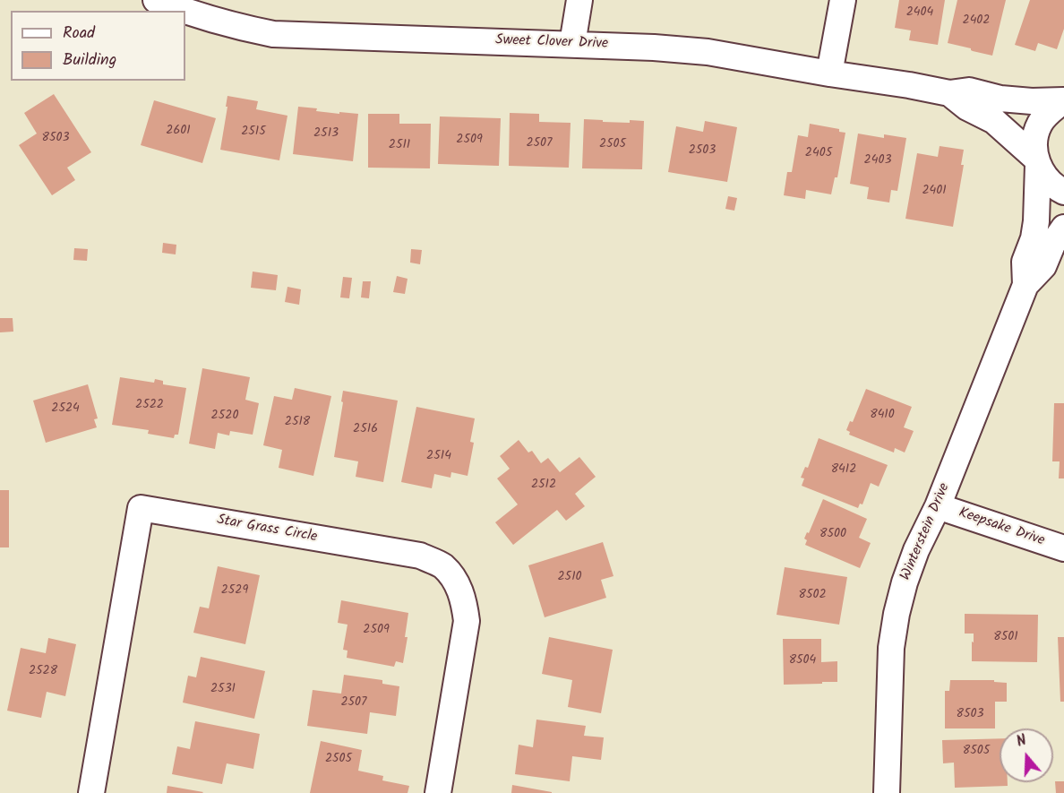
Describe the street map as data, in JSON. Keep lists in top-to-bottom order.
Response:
{
  "streets": {
    "street": [
      "Sweet Clover Drive",
      "Keepsake Drive",
      "Star Grass Circle",
      "Winterstein Drive"
    ]
  },
  "crossings": [
    ["Sweet Clover Drive", "Winterstein Drive"],
    ["Keepsake Drive", "Winterstein Drive"]
  ],
  "house_numbers": [
    "2404",
    "2402",
    "2601",
    "2515",
    "2513",
    "8503",
    "2509",
    "2507",
    "2505",
    "2511",
    "2503",
    "2405",
    "2403",
    "2401",
    "2522",
    "2524",
    "8410",
    "2520",
    "2518",
    "2516",
    "2514",
    "8412",
    "2512",
    "8500",
    "2510",
    "2529",
    "8502",
    "2509",
    "8501",
    "8504",
    "2528",
    "2531",
    "2507",
    "8503",
    "8505",
    "2505"
  ],
  "legend": ["Road", "Building"],
  "north": "top"
}
